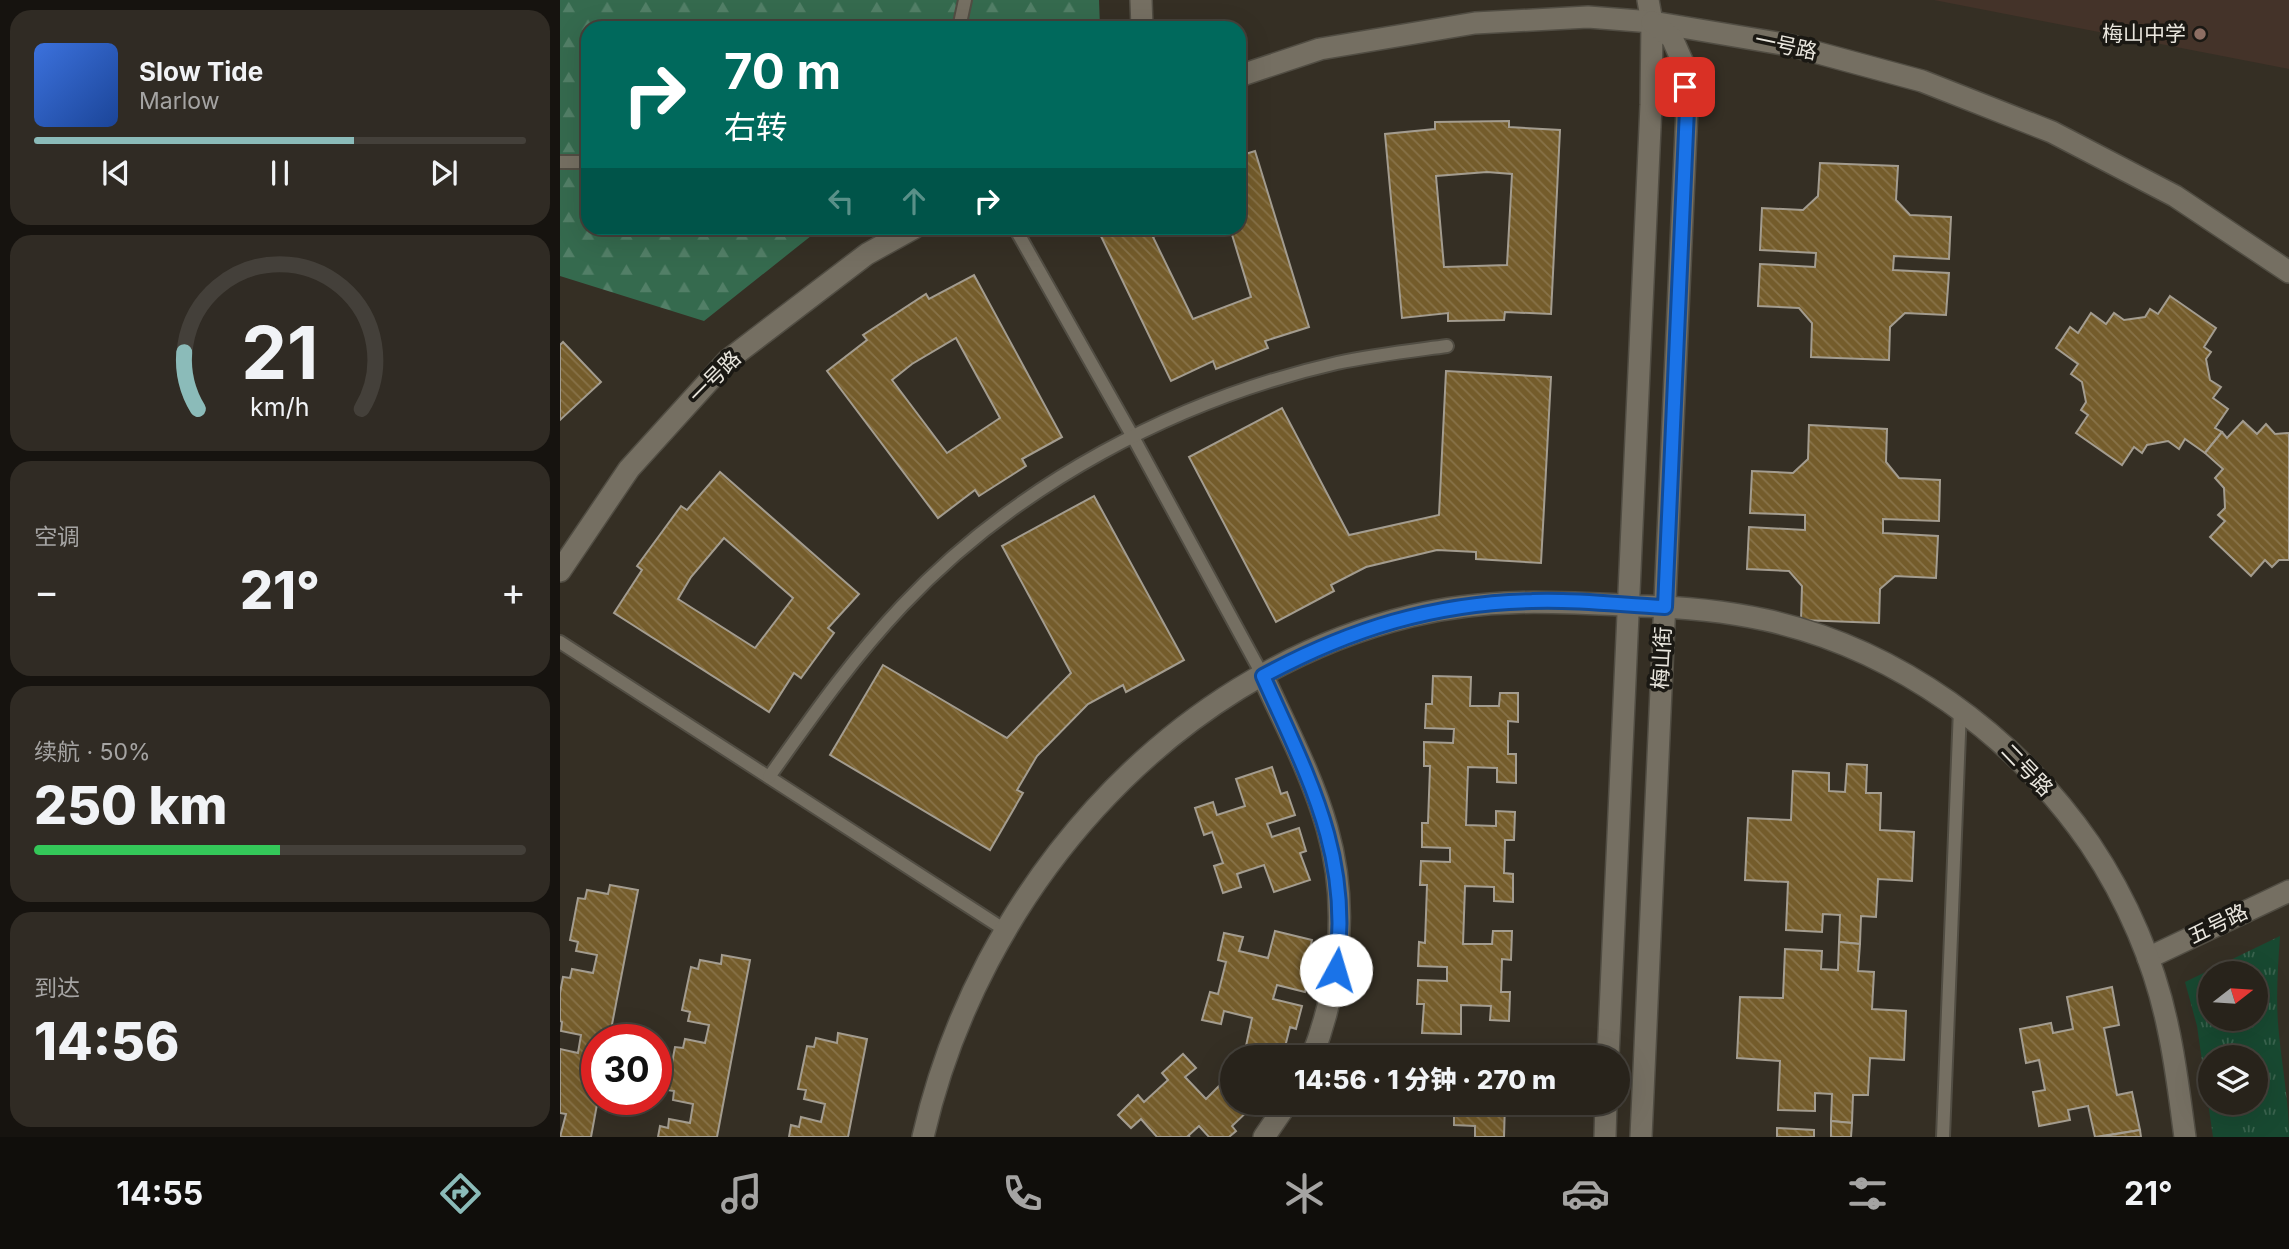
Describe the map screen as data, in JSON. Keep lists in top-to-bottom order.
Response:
{
  "streets": {
    "street": [
      "一号路",
      "梅山街",
      "二号路",
      "五号路"
    ]
  },
  "crossings": [
    ["一号路", "梅山街"],
    ["梅山街", "二号路"],
    ["二号路", "五号路"]
  ],
  "places": ["梅山中学"],
  "north": "right",
  "page": {
    "turn": ["70 m", "右转"],
    "song": ["Slow Tide", "Marlow"],
    "tile": [
      "空调",
      ["续航 · 50%", "250 km"],
      ["到达", "14:56"]
    ],
    "heat": ["−", "21°", "+"],
    "limit": "30",
    "trip": "14:56 · 1 分钟 · 270 m",
    "tabs": ["14:55", "21°"],
    "gauge": ["21", "km/h"]
  }
}
